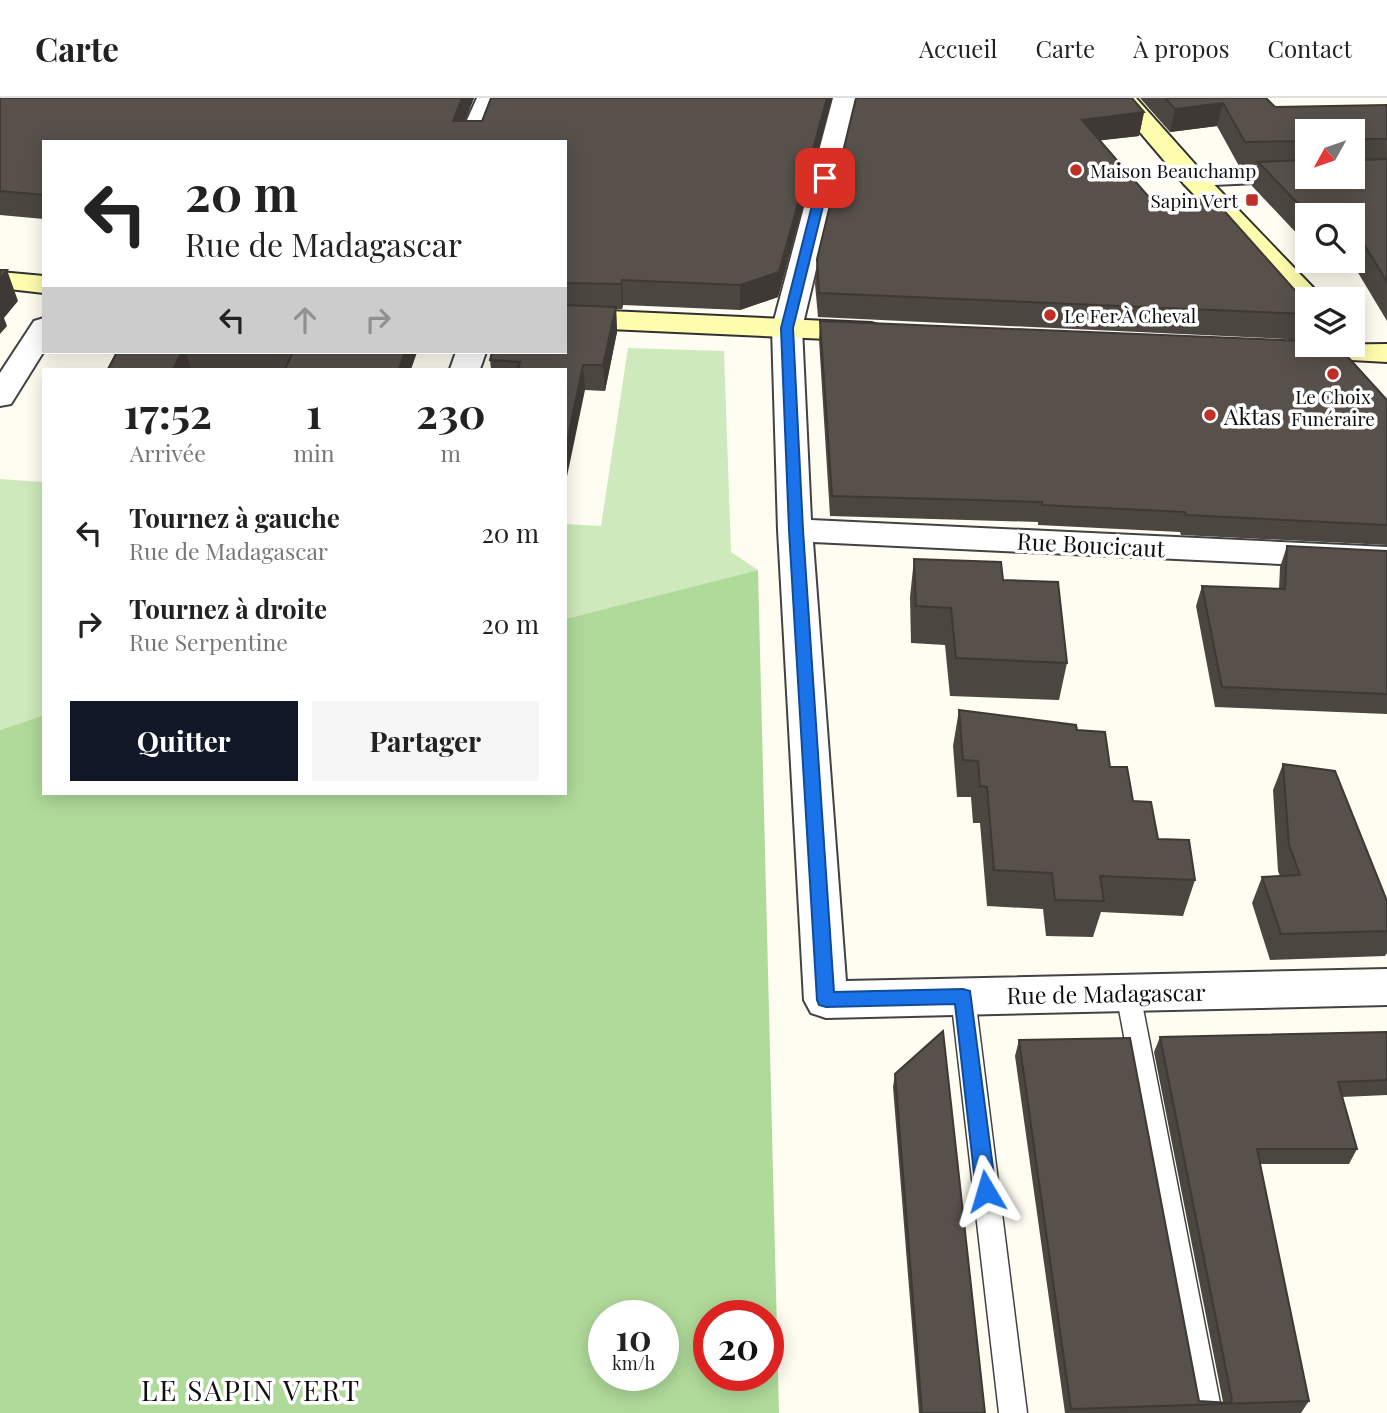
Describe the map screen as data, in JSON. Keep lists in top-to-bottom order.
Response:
{
  "streets": {
    "street": ["Rue Boucicaut", "Rue de Madagascar"]
  },
  "crossings": [
    ["Rue Boucicaut", "Rue de Madagascar"]
  ],
  "districts": ["LE SAPIN VERT"],
  "places": {
    "other": [
      "Maison Beauchamp",
      "Le Fer À Cheval",
      "Le Choix Funéraire",
      "Aktas"
    ],
    "transit": ["Sapin Vert"]
  },
  "north": "bottom left",
  "page": {
    "header": "Carte",
    "nav": [
      "Accueil",
      "Carte",
      "À propos",
      "Contact"
    ],
    "turn": ["20 m", "Rue de Madagascar"],
    "eta": [
      "17:52",
      "Arrivée",
      "1",
      "min",
      "230",
      "m"
    ],
    "list": [
      {
        "name": "Tournez à gauche",
        "note": "Rue de Madagascar",
        "value": "20 m"
      },
      {
        "name": "Tournez à droite",
        "note": "Rue Serpentine",
        "value": "20 m"
      }
    ],
    "buttons": ["Quitter", "Partager"],
    "speed": "10 km/h",
    "limit": "20"
  }
}
